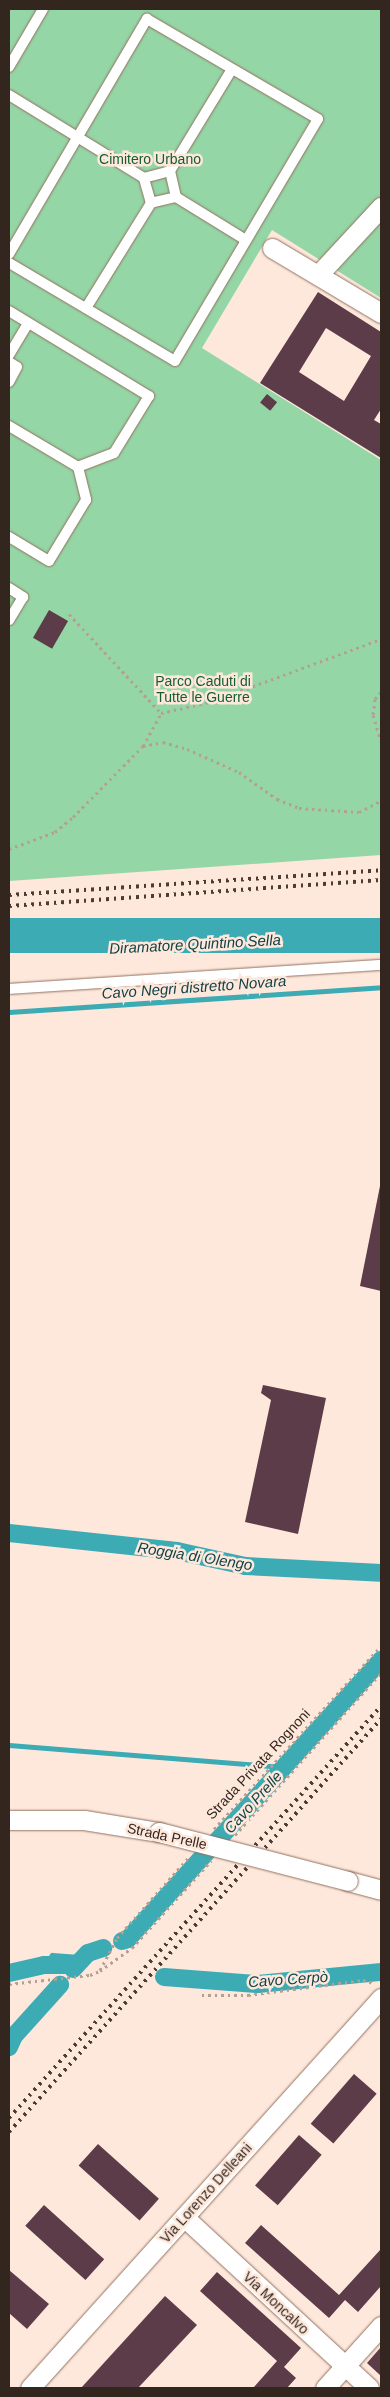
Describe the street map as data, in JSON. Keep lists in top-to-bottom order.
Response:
{
  "streets": {
    "street": ["Strada Prelle", "Via Lorenzo Delleani", "Via Moncalvo"],
    "path": ["Strada Privata Rognoni"]
  },
  "crossings": [
    ["Via Lorenzo Delleani", "Via Moncalvo"]
  ],
  "water": [
    "Diramatore Quintino Sella",
    "Cavo Negri distretto Novara",
    "Roggia di Olengo",
    "Cavo Prelle",
    "Cavo Cerpò"
  ],
  "parks": ["Cimitero Urbano", "Parco Caduti di Tutte le Guerre"]
}
